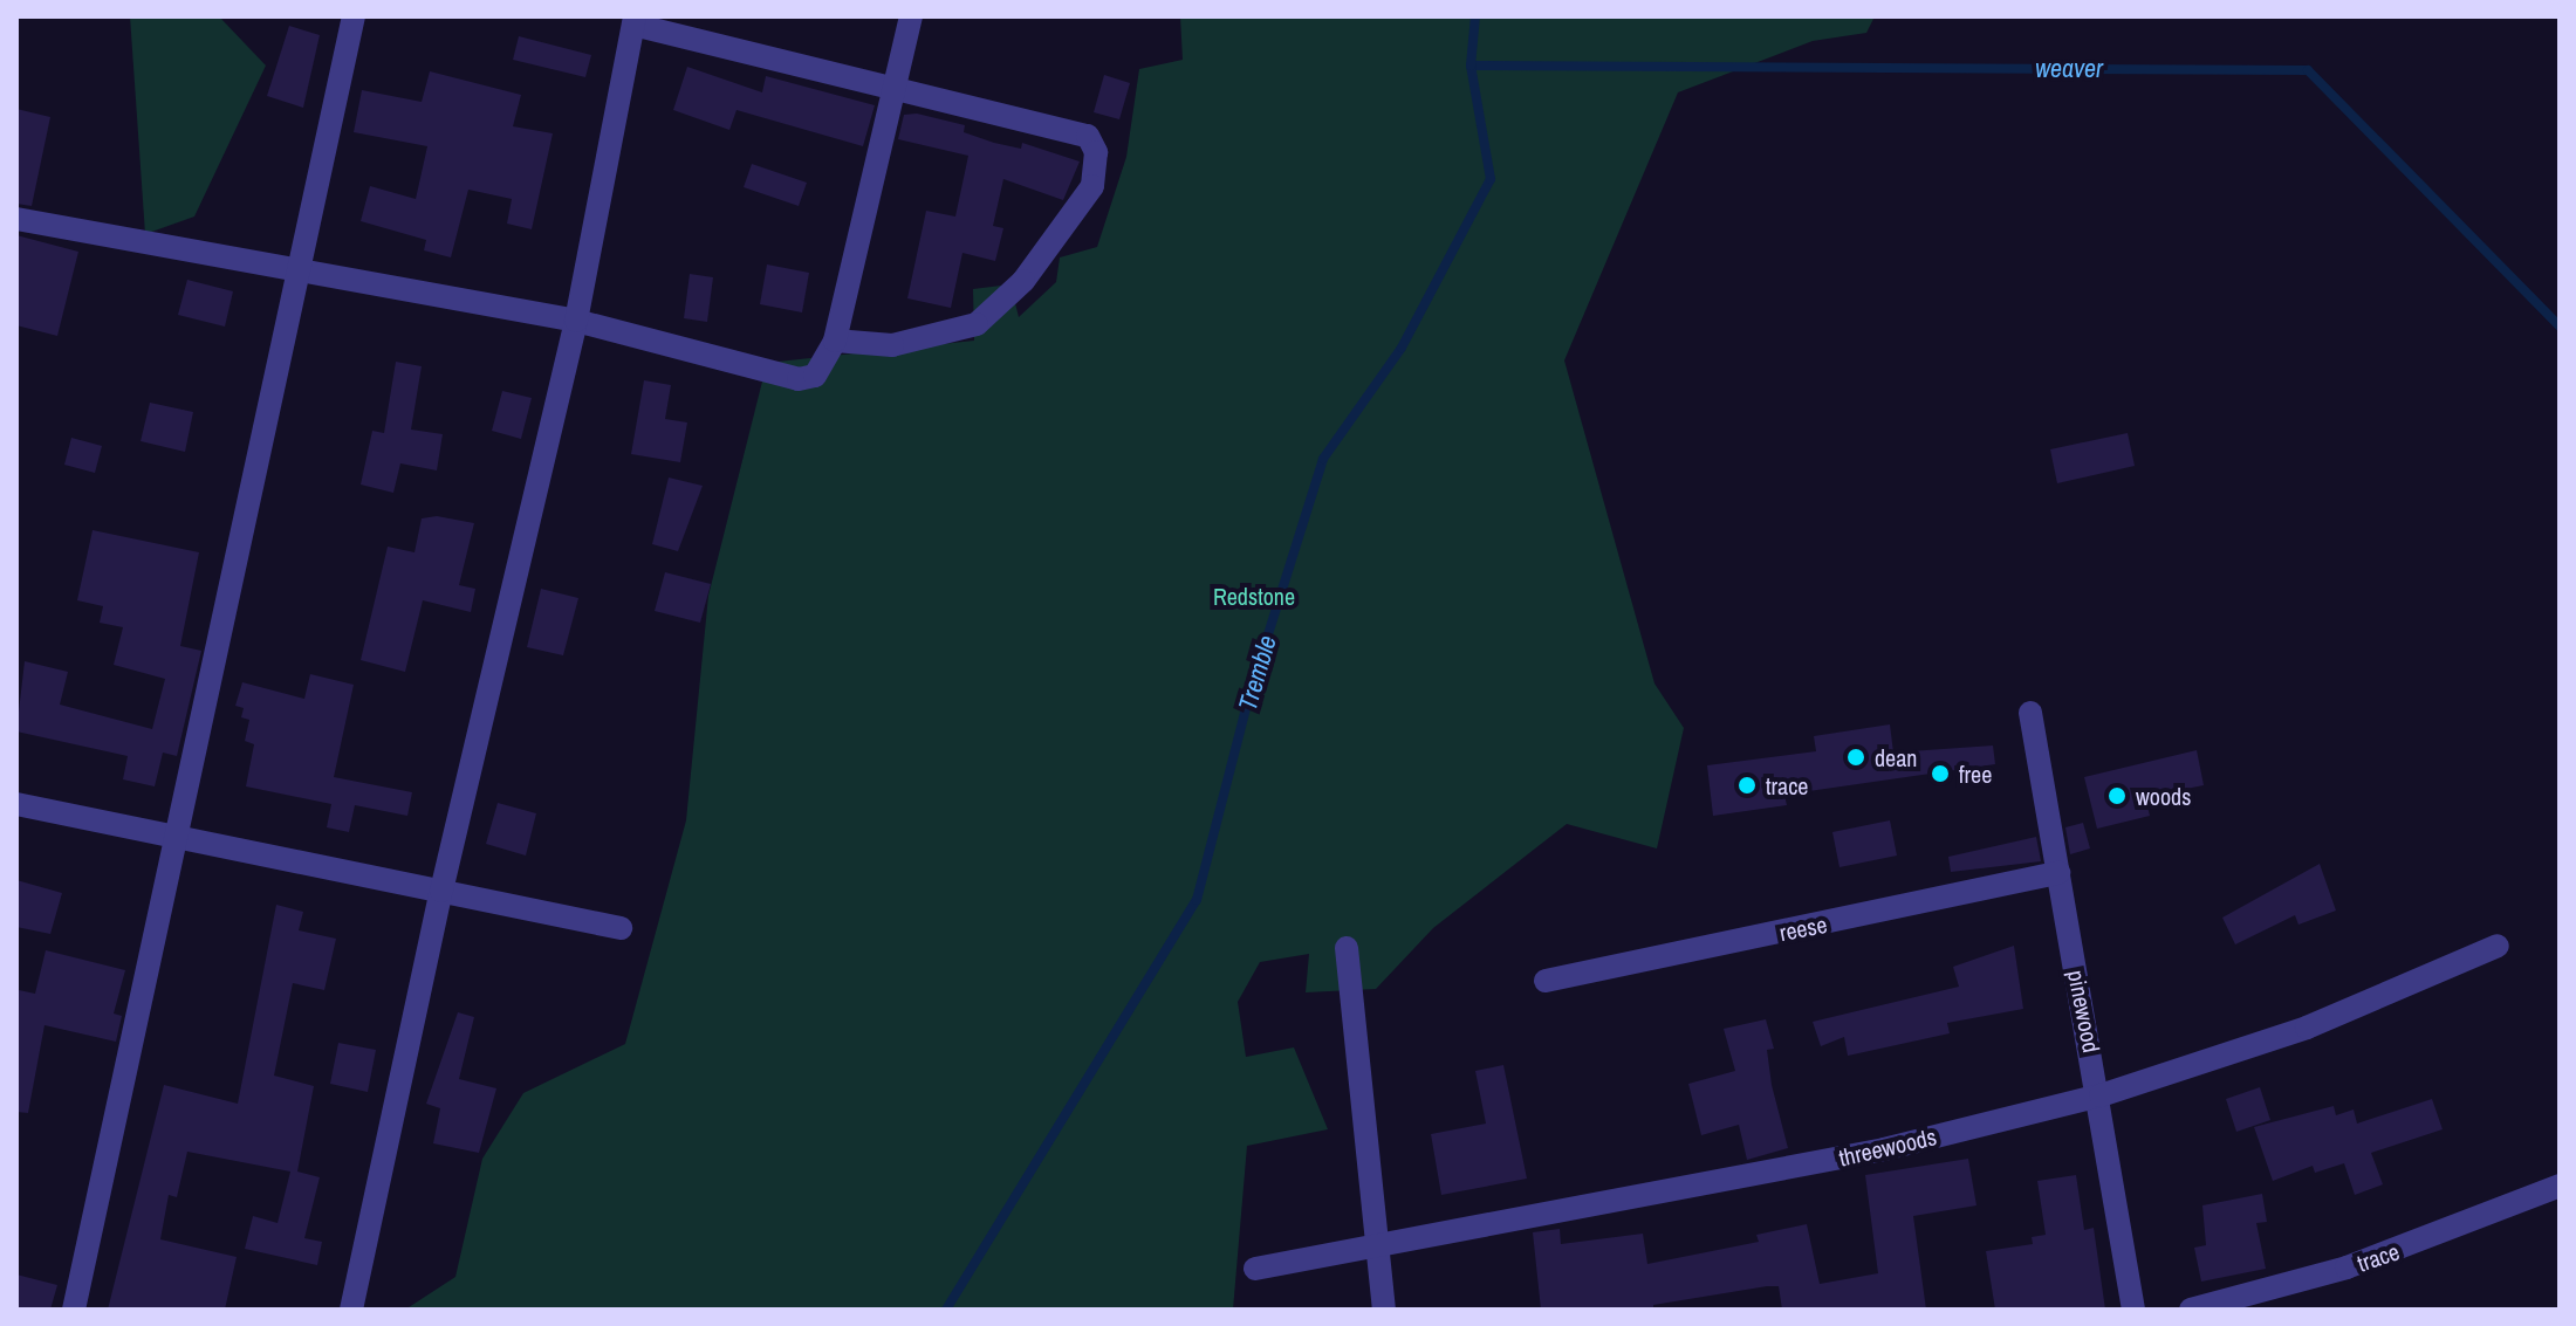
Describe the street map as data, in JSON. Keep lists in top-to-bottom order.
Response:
{
  "streets": {
    "street": [
      "reese",
      "pinewood",
      "threewoods",
      "trace"
    ]
  },
  "crossings": [
    ["reese", "pinewood"],
    ["pinewood", "threewoods"]
  ],
  "water": ["weaver", "Tremble"],
  "parks": ["Redstone"],
  "places": [
    "dean",
    "free",
    "trace",
    "woods"
  ]
}
